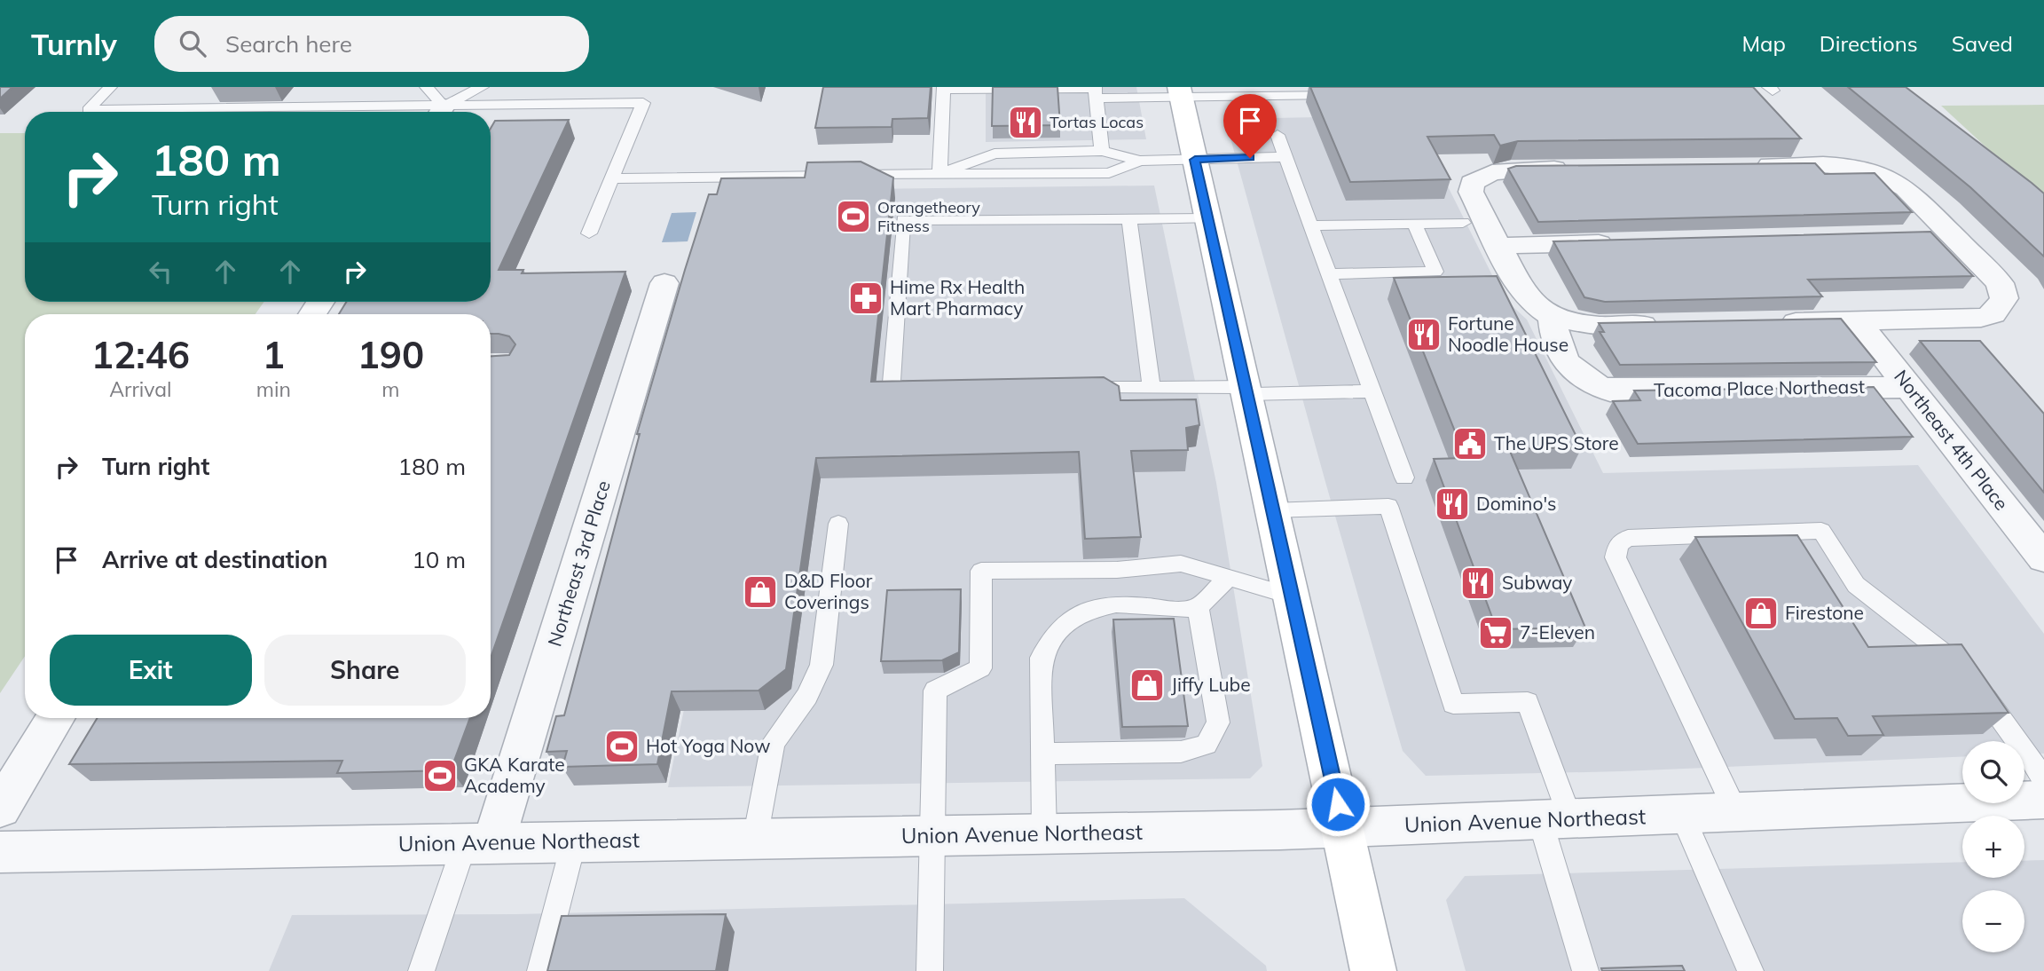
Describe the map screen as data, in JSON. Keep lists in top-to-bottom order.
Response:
{
  "streets": {
    "street": [
      "Tacoma Place Northeast",
      "Northeast 4th Place",
      "Northeast 3rd Place",
      "Union Avenue Northeast"
    ]
  },
  "crossings": [
    ["Tacoma Place Northeast", "Northeast 4th Place"],
    ["Northeast 3rd Place", "Union Avenue Northeast"]
  ],
  "places": {
    "restaurant": [
      "Tortas Locas",
      "Fortune Noodle House",
      "Domino's",
      "Subway"
    ],
    "sports": ["Orangetheory Fitness", "Hot Yoga Now", "GKA Karate Academy"],
    "pharmacy": ["Hime Rx Health Mart Pharmacy"],
    "public building": ["The UPS Store"],
    "shop": ["D&D Floor Coverings", "Firestone", "Jiffy Lube"],
    "supermarket": ["7-Eleven"]
  },
  "page": {
    "header": "Turnly",
    "search": "Search here",
    "nav": ["Map", "Directions", "Saved"],
    "turn": ["180 m", "Turn right"],
    "eta": [
      "12:46",
      "Arrival",
      "1",
      "min",
      "190",
      "m"
    ],
    "list": [
      {
        "name": "Turn right",
        "value": "180 m"
      },
      {
        "name": "Arrive at destination",
        "value": "10 m"
      }
    ],
    "buttons": ["Exit", "Share"],
    "map_buttons": ["+", "−"]
  }
}
